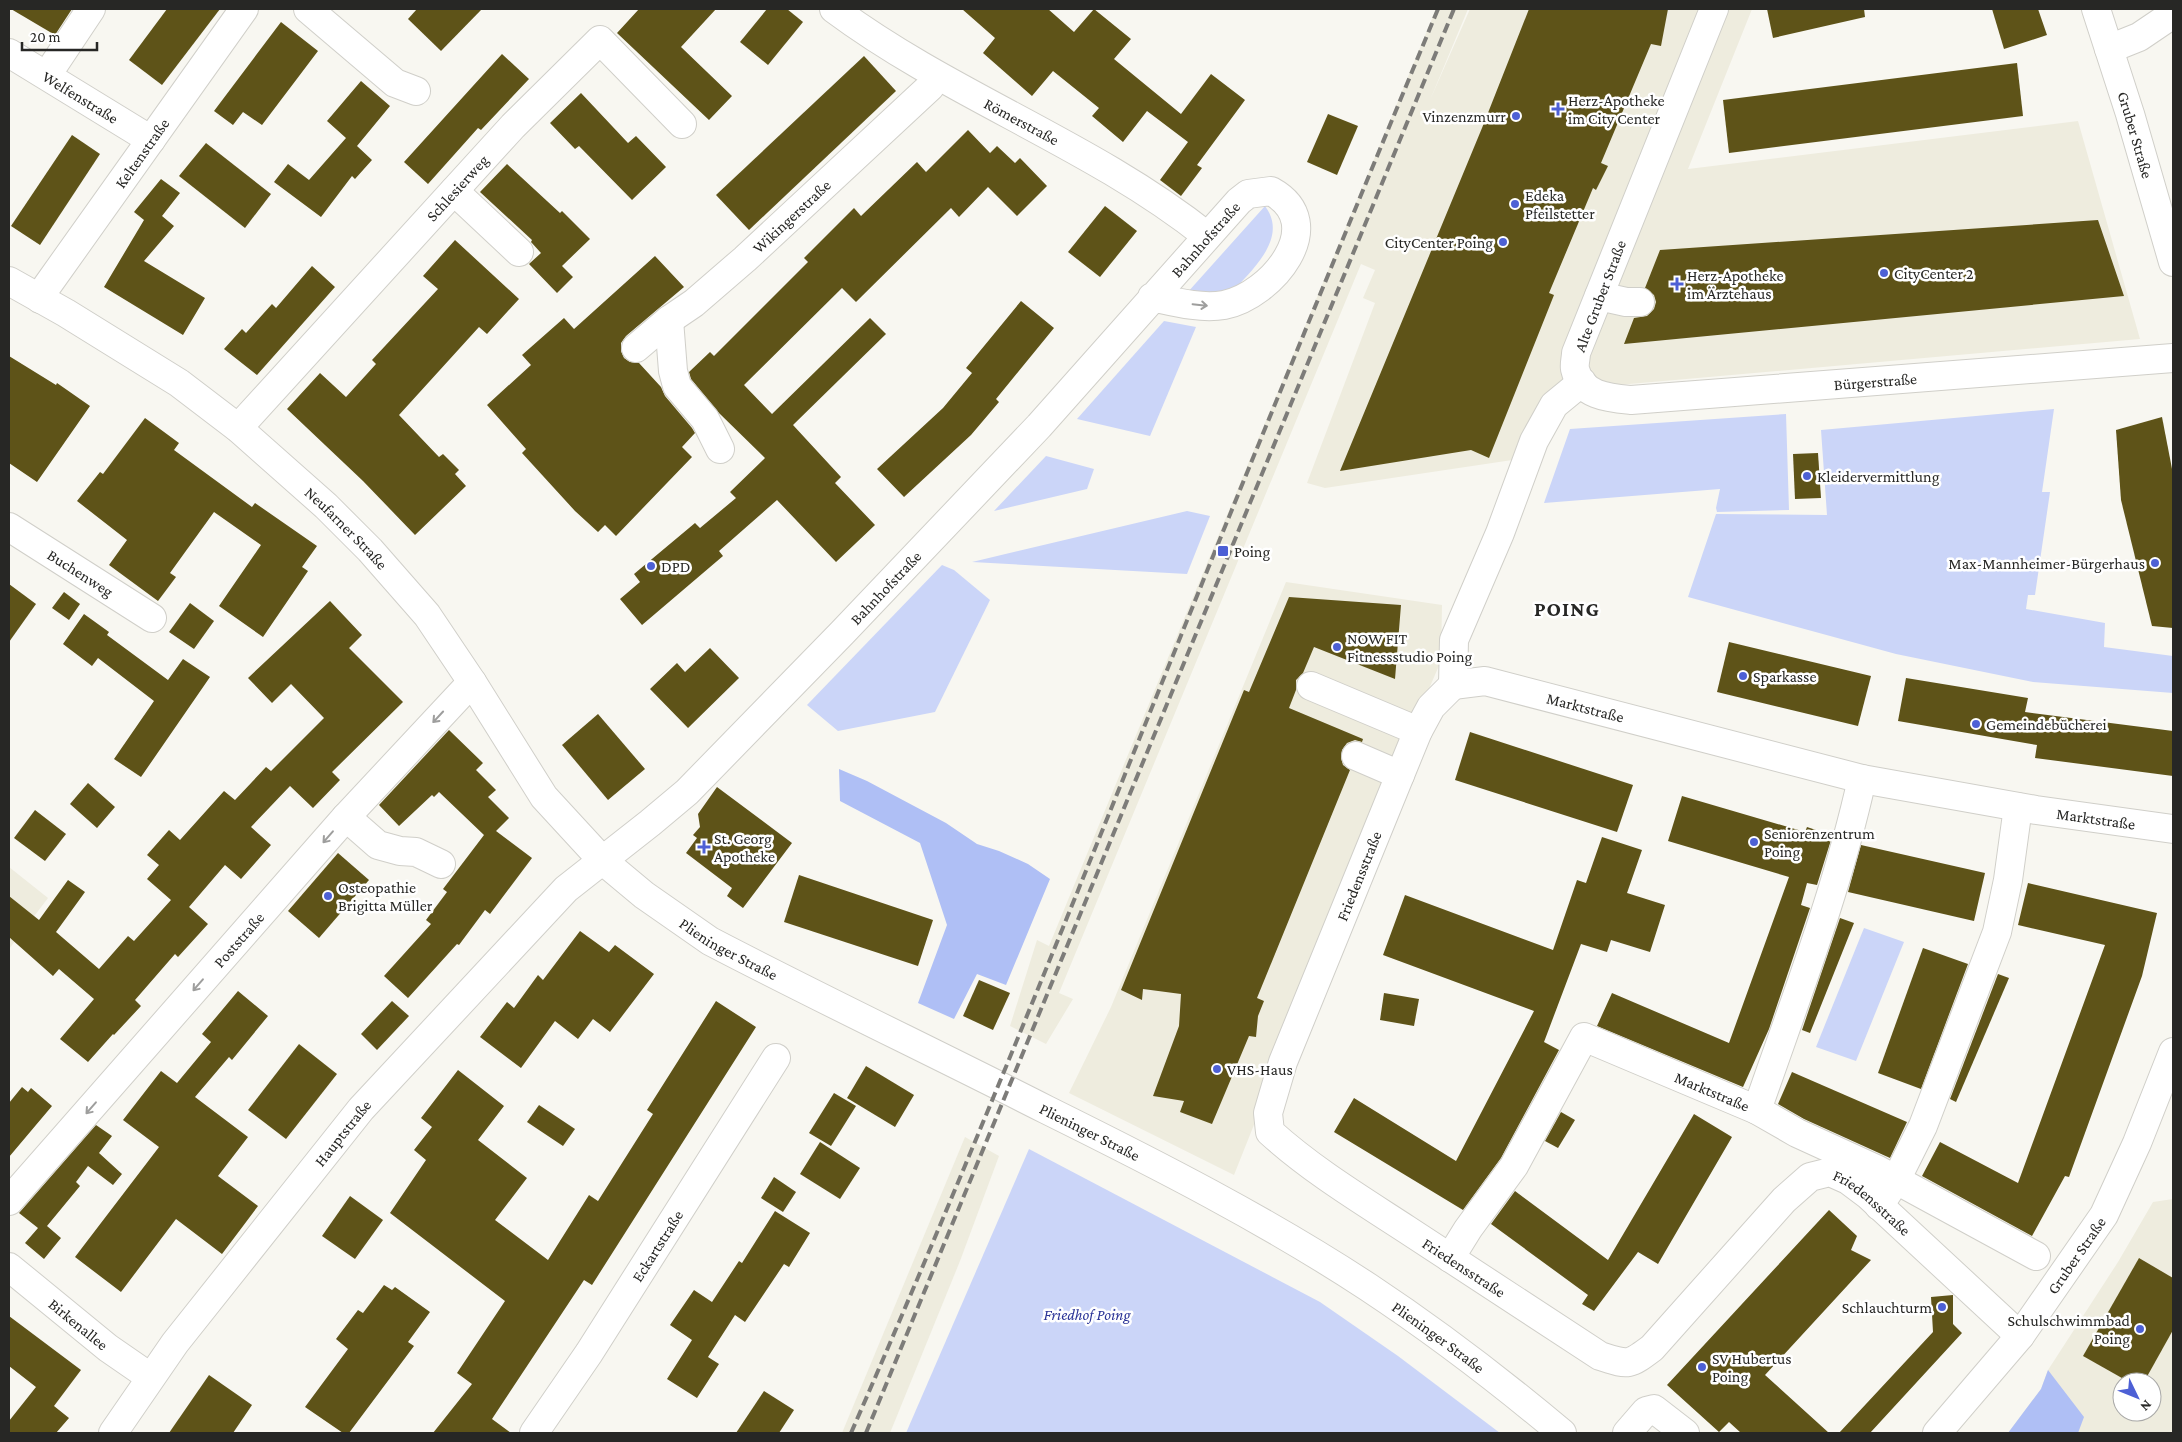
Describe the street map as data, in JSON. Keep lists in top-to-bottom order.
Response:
{
  "streets": {
    "street": [
      "Welfenstraße",
      "Römerstraße",
      "Gruber Straße",
      "Keltenstraße",
      "Schlesierweg",
      "Wikingerstraße",
      "Bahnhofstraße",
      "Alte Gruber Straße",
      "Bürgerstraße",
      "Neufarner Straße",
      "Buchenweg",
      "Marktstraße",
      "Friedensstraße",
      "Poststraße",
      "Plieninger Straße",
      "Hauptstraße",
      "Eckartstraße",
      "Birkenallee"
    ]
  },
  "crossings": [
    ["Welfenstraße", "Keltenstraße"],
    ["Römerstraße", "Wikingerstraße"],
    ["Römerstraße", "Bahnhofstraße"],
    ["Gruber Straße", "Friedensstraße"],
    ["Keltenstraße", "Neufarner Straße"],
    ["Schlesierweg", "Neufarner Straße"],
    ["Bahnhofstraße", "Neufarner Straße"],
    ["Bahnhofstraße", "Plieninger Straße"],
    ["Bahnhofstraße", "Hauptstraße"],
    ["Alte Gruber Straße", "Bürgerstraße"],
    ["Neufarner Straße", "Poststraße"],
    ["Neufarner Straße", "Plieninger Straße"],
    ["Neufarner Straße", "Hauptstraße"],
    ["Marktstraße", "Friedensstraße"],
    ["Plieninger Straße", "Hauptstraße"],
    ["Hauptstraße", "Birkenallee"]
  ],
  "one_way": ["Poststraße"],
  "districts": ["POING"],
  "parks": ["Friedhof Poing"],
  "places": {
    "health": ["Herz-Apotheke im City Center", "Herz-Apotheke im Ärztehaus", "St. Georg Apotheke"],
    "other": [
      "Vinzenzmurr",
      "Edeka Pfeilstetter",
      "CityCenter Poing",
      "CityCenter 2",
      "Kleidervermittlung",
      "Max-Mannheimer-Bürgerhaus",
      "DPD",
      "NOW FIT Fitnessstudio Poing",
      "Sparkasse",
      "Gemeindebücherei",
      "Seniorenzentrum Poing",
      "Osteopathie Brigitta Müller",
      "VHS-Haus",
      "Schlauchturm",
      "Schulschwimmbad Poing",
      "SV Hubertus Poing"
    ],
    "transit": ["Poing"]
  },
  "scale_bar": "20 m",
  "north": "bottom right"
}
